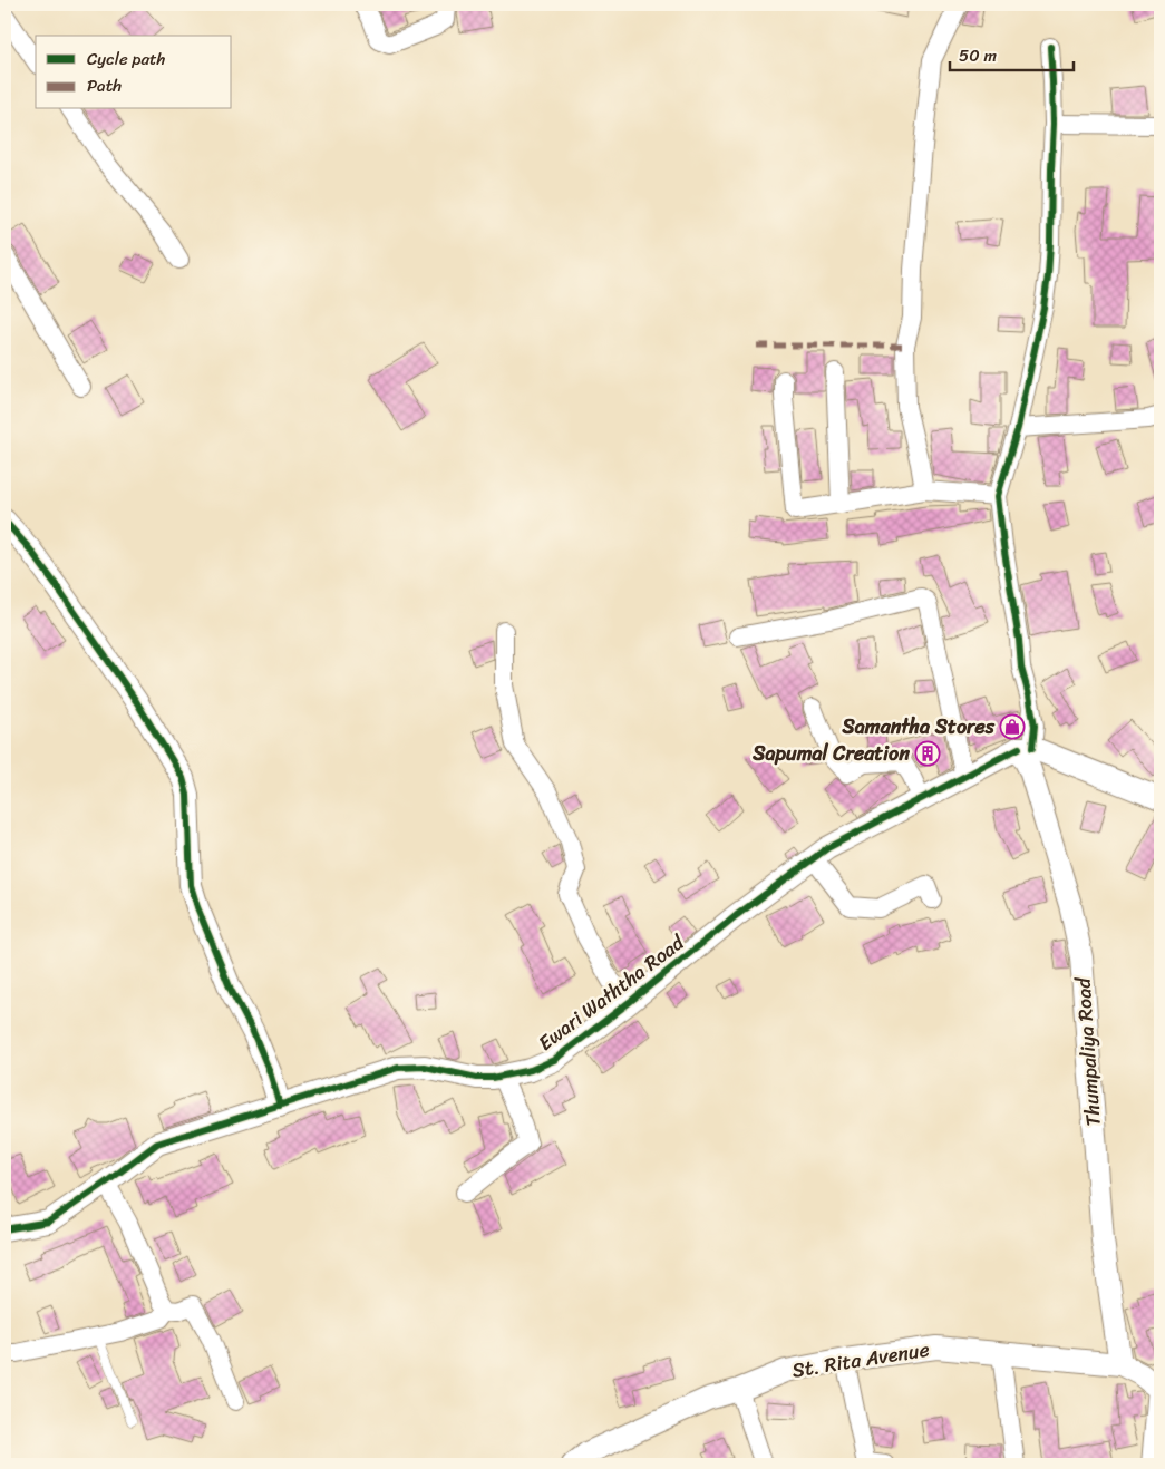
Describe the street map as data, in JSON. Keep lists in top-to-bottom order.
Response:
{
  "streets": {
    "street": ["Ewari Waththa Road", "Thumpaliya Road", "St. Rita Avenue"]
  },
  "crossings": [
    ["Ewari Waththa Road", "Thumpaliya Road"],
    ["Thumpaliya Road", "St. Rita Avenue"]
  ],
  "places": {
    "shop": ["Samantha Stores"],
    "building": ["Sapumal Creation"]
  },
  "legend": ["Cycle path", "Path"],
  "scale_bar": "50 m"
}
